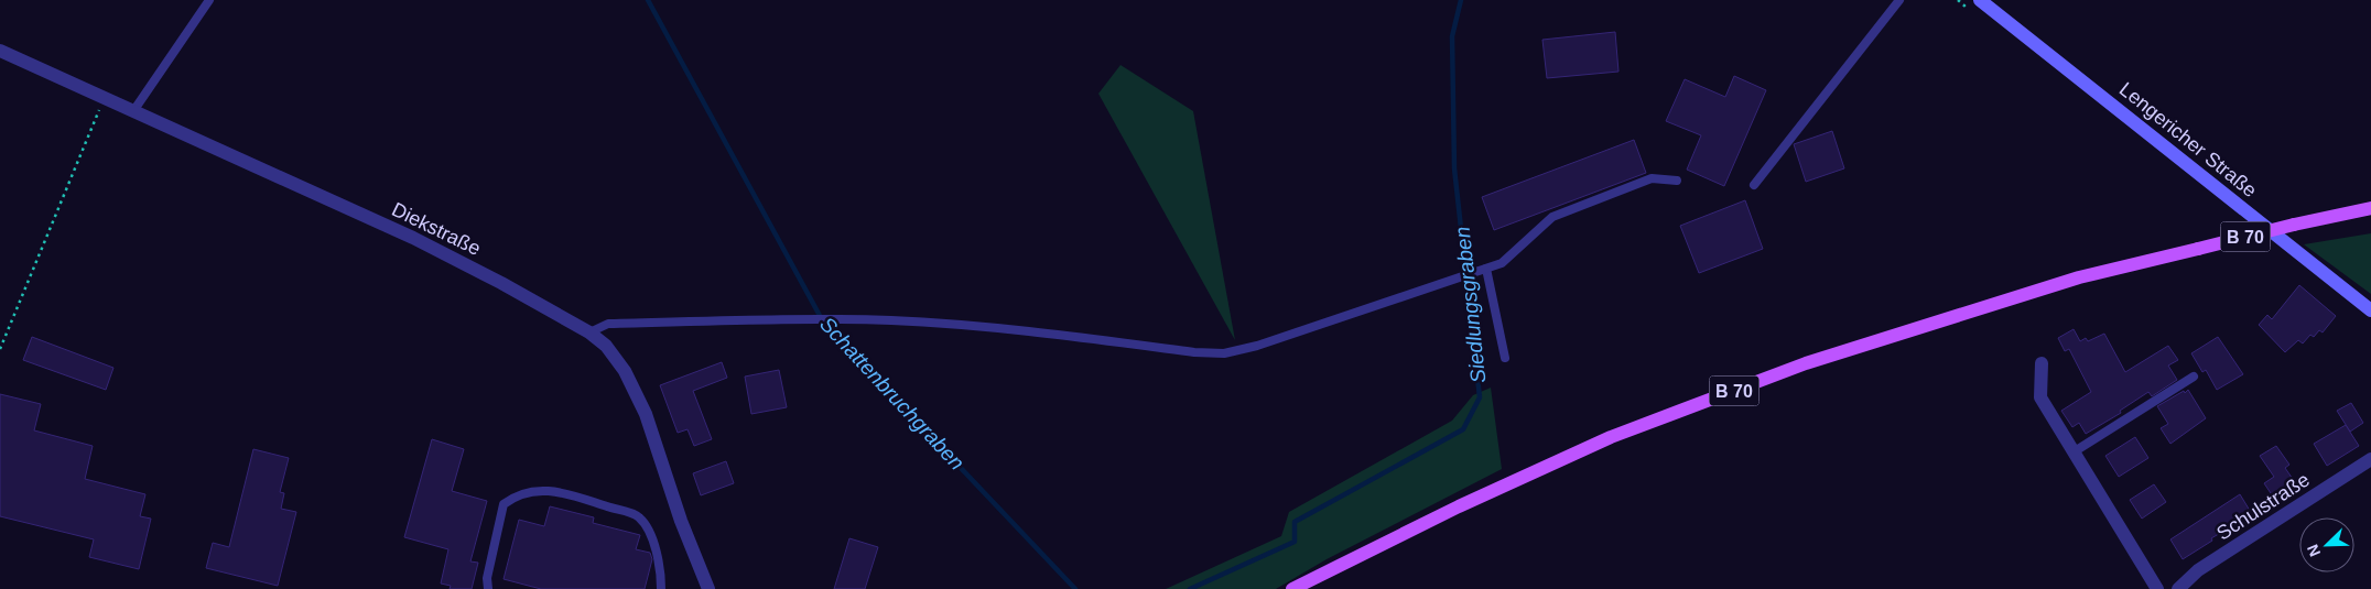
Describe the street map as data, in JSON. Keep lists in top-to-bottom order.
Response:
{
  "streets": {
    "main road": ["Lengericher Straße", "B 70"],
    "street": ["Diekstraße", "Schulstraße"]
  },
  "water": ["Siedlungsgraben", "Schattenbruchgraben"],
  "north": "bottom left"
}
